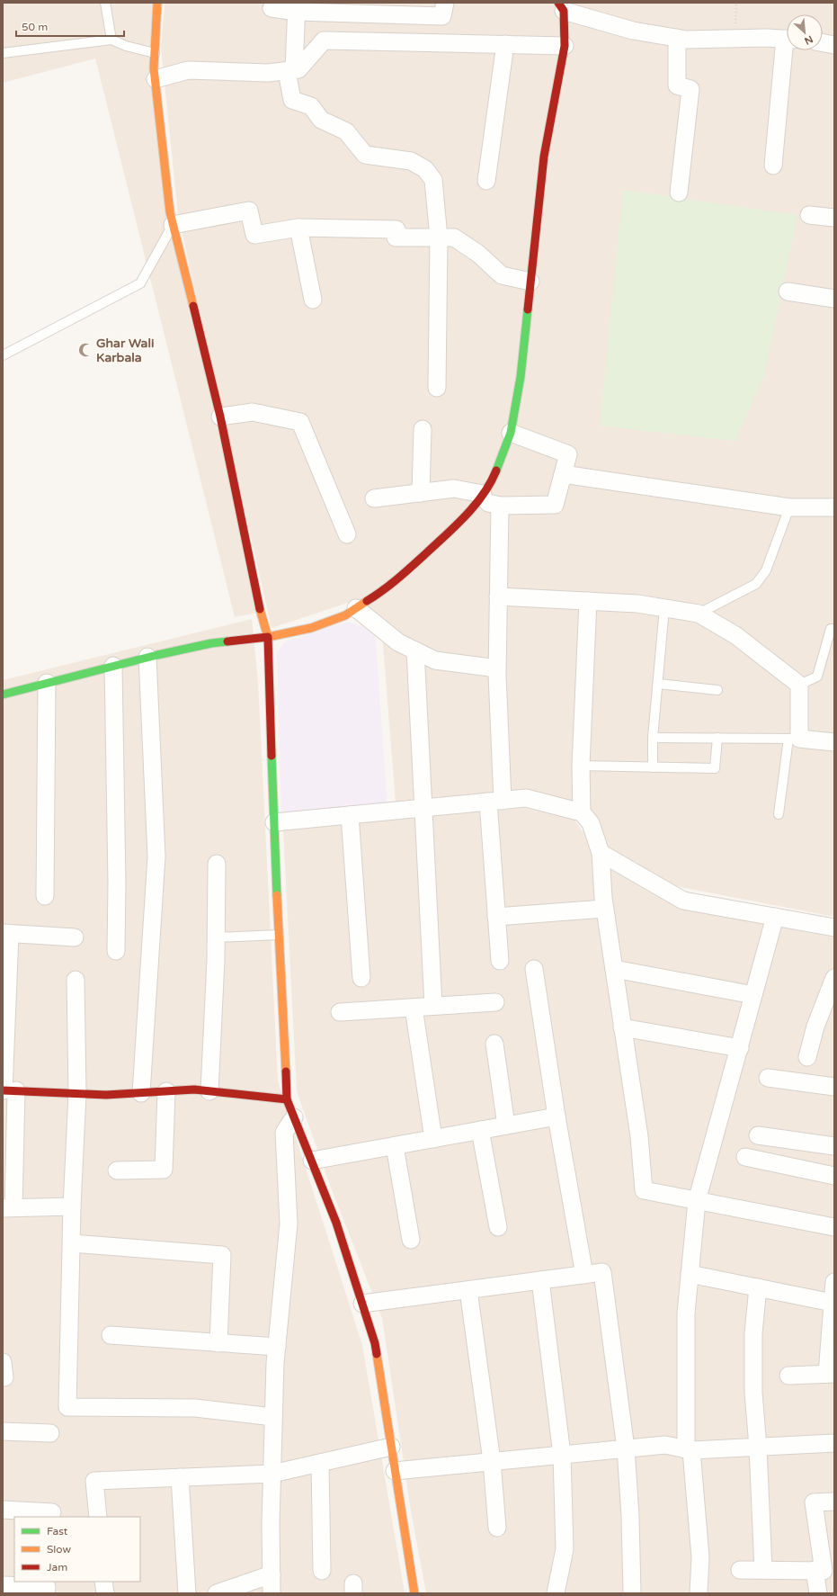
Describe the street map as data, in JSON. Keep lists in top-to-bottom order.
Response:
{
  "places": {
    "mosque": ["Ghar Wali Karbala"]
  },
  "legend": ["Fast", "Slow", "Jam"],
  "scale_bar": "50 m",
  "north": "bottom right"
}
